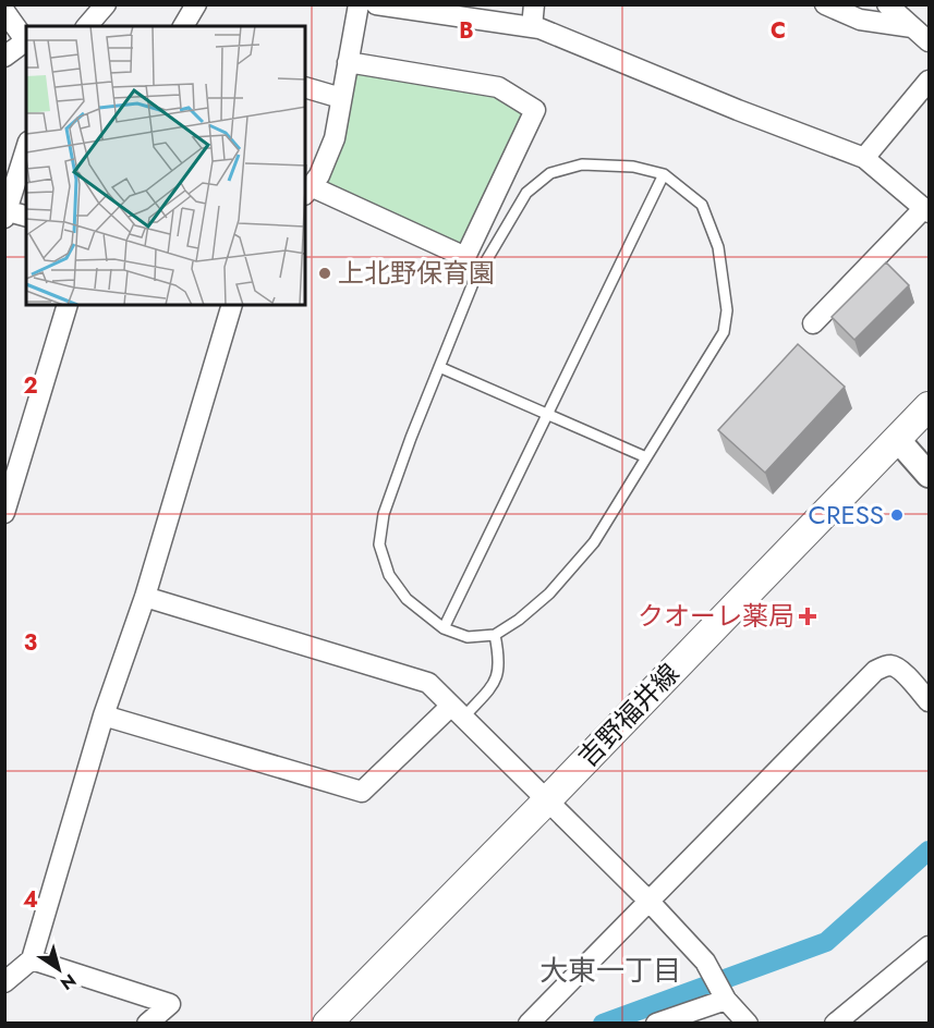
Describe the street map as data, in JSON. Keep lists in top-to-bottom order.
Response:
{
  "streets": {
    "main road": ["吉野福井線"]
  },
  "districts": ["大東一丁目"],
  "places": {
    "other": ["上北野保育園", "CRESS"],
    "health": ["クオーレ薬局"]
  },
  "north": "bottom right",
  "grid": {
    "columns": ["B", "C"],
    "rows": ["2", "3", "4"]
  }
}
